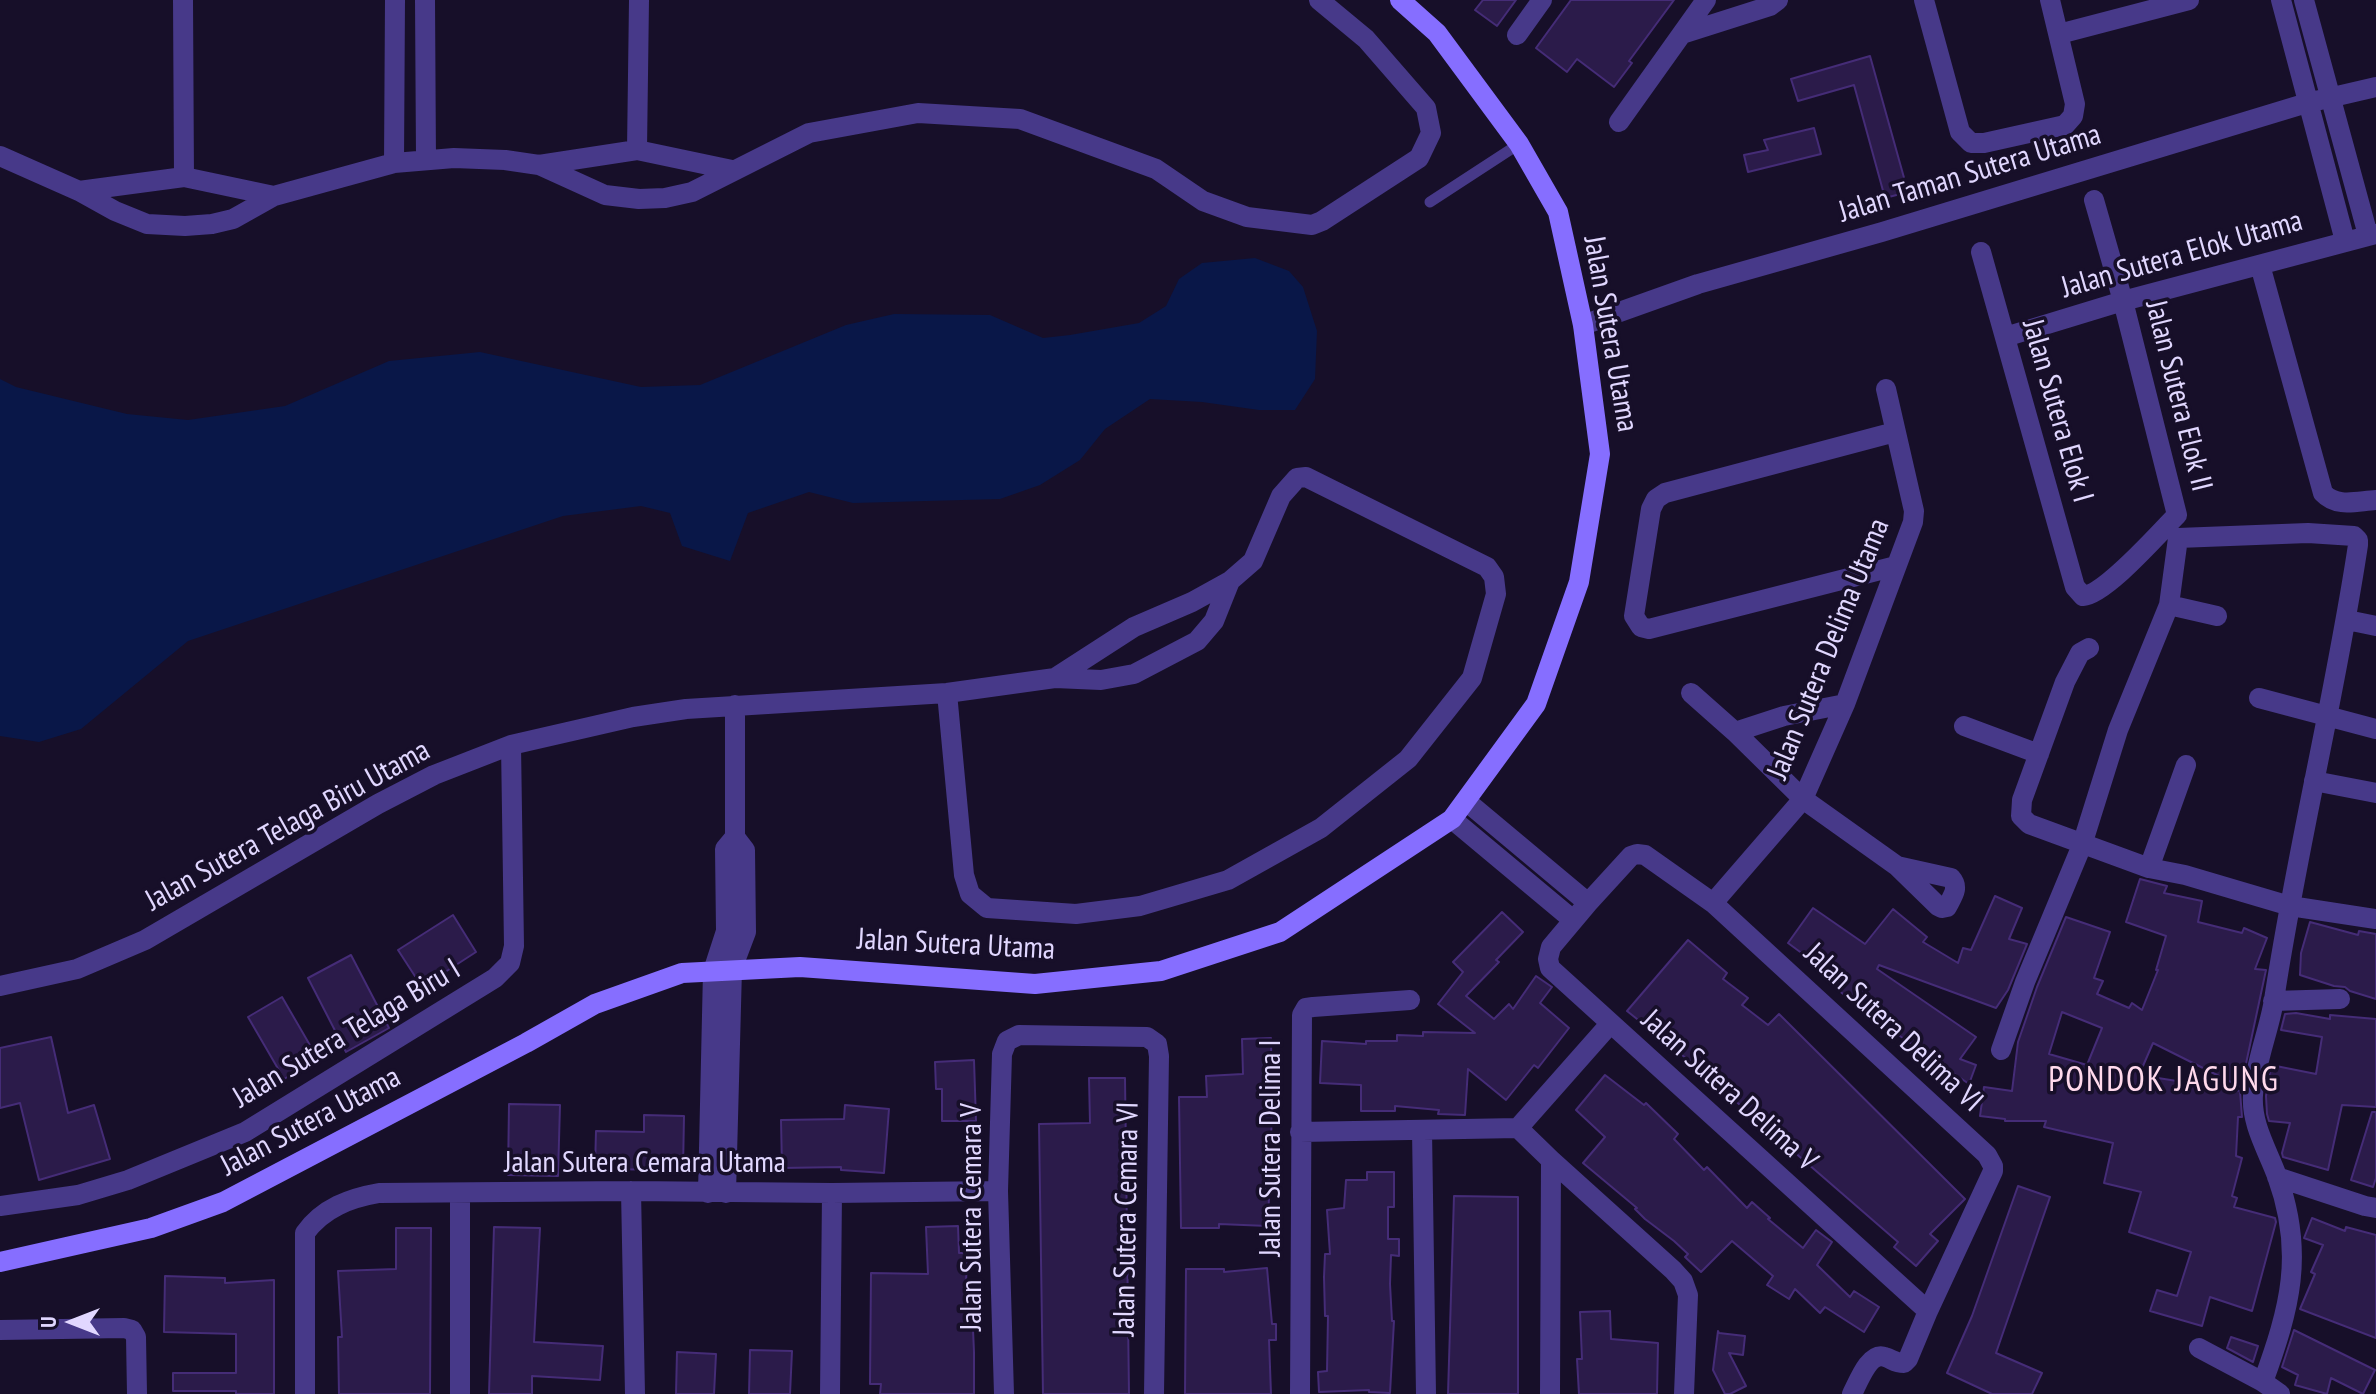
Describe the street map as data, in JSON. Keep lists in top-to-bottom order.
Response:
{
  "streets": {
    "street": [
      "Jalan Taman Sutera Utama",
      "Jalan Sutera Elok Utama",
      "Jalan Sutera Utama",
      "Jalan Sutera Elok II",
      "Jalan Sutera Elok I",
      "Jalan Sutera Delima Utama",
      "Jalan Sutera Telaga Biru Utama",
      "Jalan Sutera Delima VI",
      "Jalan Sutera Telaga Biru I",
      "Jalan Sutera Delima V",
      "Jalan Sutera Delima I",
      "Jalan Sutera Cemara Utama",
      "Jalan Sutera Cemara V",
      "Jalan Sutera Cemara VI"
    ]
  },
  "crossings": [
    ["Jalan Taman Sutera Utama", "Jalan Sutera Utama"],
    ["Jalan Sutera Elok Utama", "Jalan Sutera Elok II"],
    ["Jalan Sutera Elok Utama", "Jalan Sutera Elok I"],
    ["Jalan Sutera Elok II", "Jalan Sutera Elok I"],
    ["Jalan Sutera Delima Utama", "Jalan Sutera Delima VI"],
    ["Jalan Sutera Telaga Biru Utama", "Jalan Sutera Telaga Biru I"],
    ["Jalan Sutera Delima VI", "Jalan Sutera Delima V"],
    ["Jalan Sutera Cemara Utama", "Jalan Sutera Cemara V"],
    ["Jalan Sutera Cemara V", "Jalan Sutera Cemara VI"]
  ],
  "districts": ["PONDOK JAGUNG"],
  "north": "left"
}
